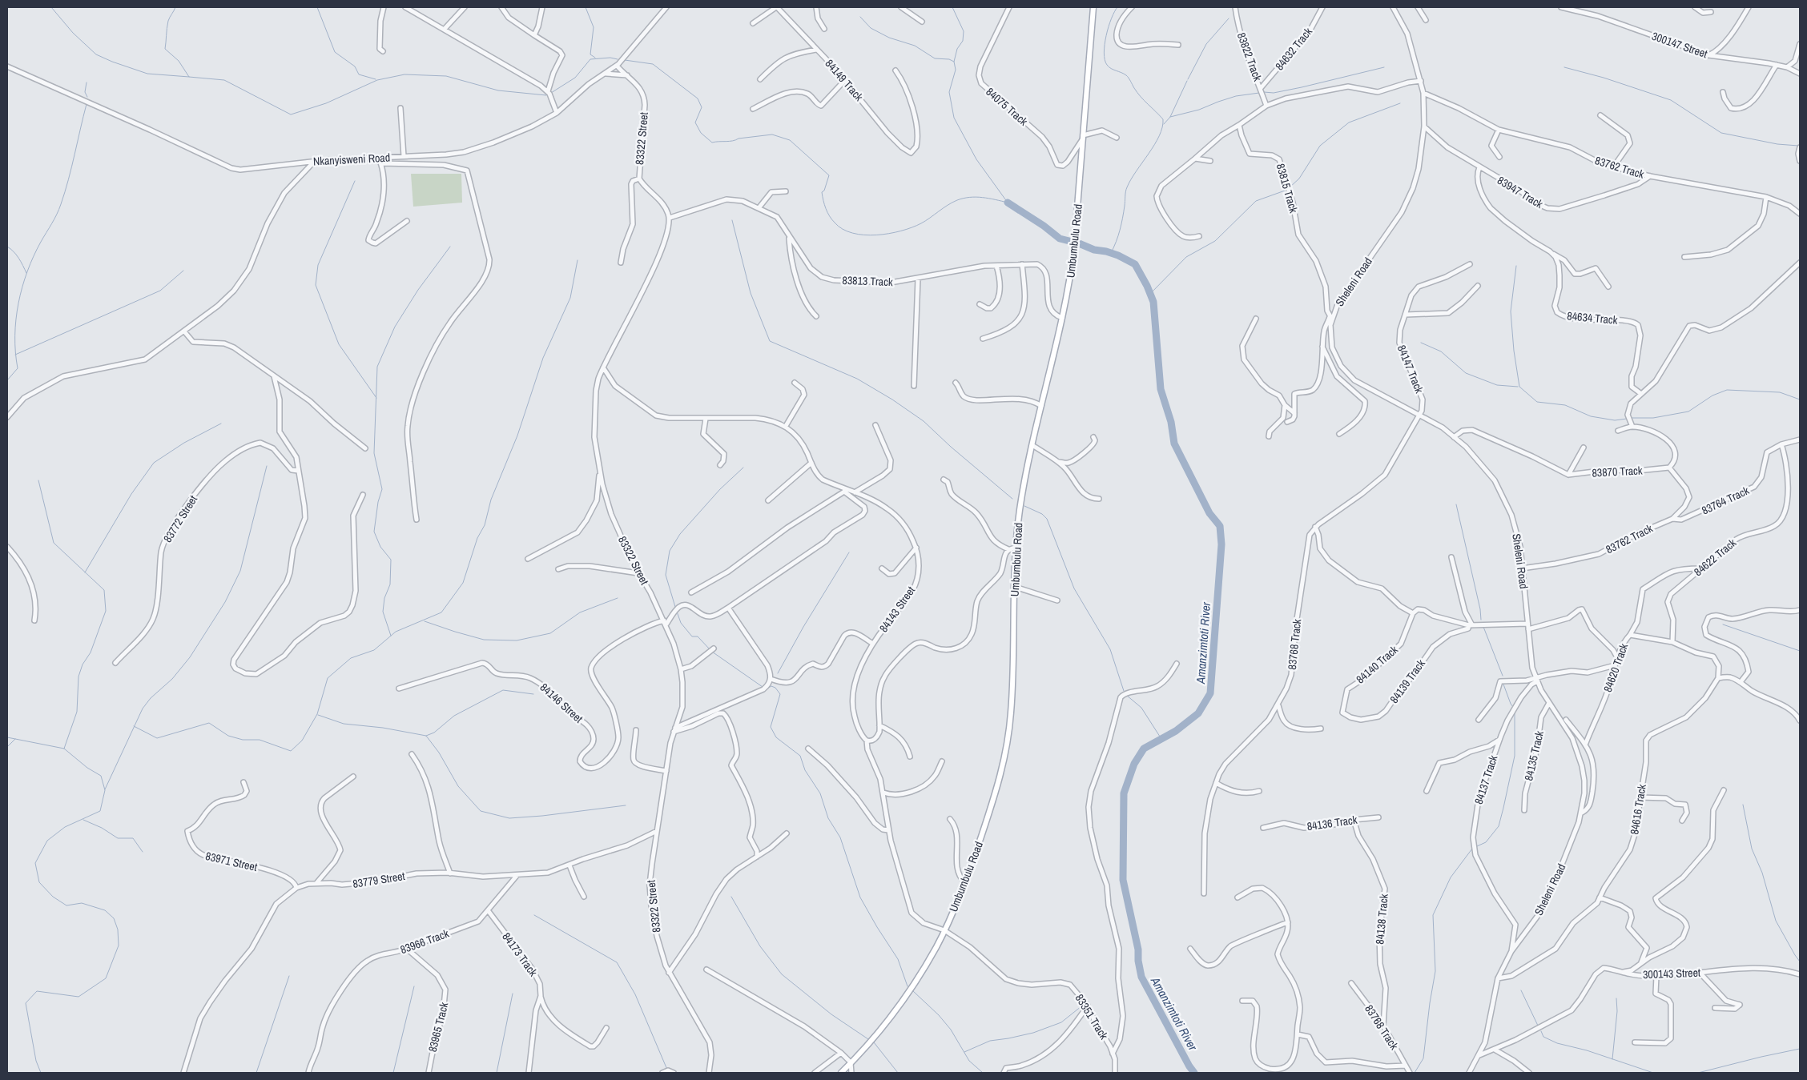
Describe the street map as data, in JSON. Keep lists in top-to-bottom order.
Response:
{
  "streets": {
    "main road": ["Umbumbulu Road"],
    "street": [
      "300147 Street",
      "84632 Track",
      "83822 Track",
      "84149 Track",
      "84075 Track",
      "83322 Street",
      "Nkanyisweni Road",
      "83762 Track",
      "83815 Track",
      "83947 Track",
      "83813 Track",
      "Sheleni Road",
      "84634 Track",
      "84147 Track",
      "83870 Track",
      "83764 Track",
      "83772 Street",
      "84622 Track",
      "84143 Street",
      "83768 Track",
      "84140 Track",
      "84620 Track",
      "84139 Track",
      "84146 Street",
      "84135 Track",
      "84137 Track",
      "84616 Track",
      "84136 Track",
      "83971 Street",
      "83779 Street",
      "84138 Track",
      "83966 Track",
      "84173 Track",
      "300143 Street",
      "83351 Track",
      "83965 Track"
    ]
  },
  "crossings": [
    ["84632 Track", "83822 Track"],
    ["84075 Track", "Umbumbulu Road"],
    ["83322 Street", "Nkanyisweni Road"],
    ["83322 Street", "83813 Track"],
    ["83322 Street", "84146 Street"],
    ["83322 Street", "83779 Street"],
    ["83762 Track", "83947 Track"],
    ["83762 Track", "Sheleni Road"],
    ["83762 Track", "83870 Track"],
    ["83762 Track", "83764 Track"],
    ["83815 Track", "Sheleni Road"],
    ["83947 Track", "Sheleni Road"],
    ["Umbumbulu Road", "83813 Track"],
    ["Umbumbulu Road", "84143 Street"],
    ["Umbumbulu Road", "83351 Track"],
    ["Sheleni Road", "84147 Track"],
    ["Sheleni Road", "84135 Track"],
    ["Sheleni Road", "84137 Track"],
    ["Sheleni Road", "84616 Track"],
    ["Sheleni Road", "300143 Street"],
    ["83764 Track", "84622 Track"],
    ["84622 Track", "84620 Track"],
    ["84143 Street", "83351 Track"],
    ["83768 Track", "84138 Track"],
    ["84140 Track", "84139 Track"],
    ["84620 Track", "84616 Track"],
    ["84136 Track", "84138 Track"],
    ["83971 Street", "83779 Street"],
    ["83779 Street", "83966 Track"],
    ["83966 Track", "84173 Track"],
    ["83966 Track", "83965 Track"]
  ],
  "water": ["Amanzimtoti River"]
}
